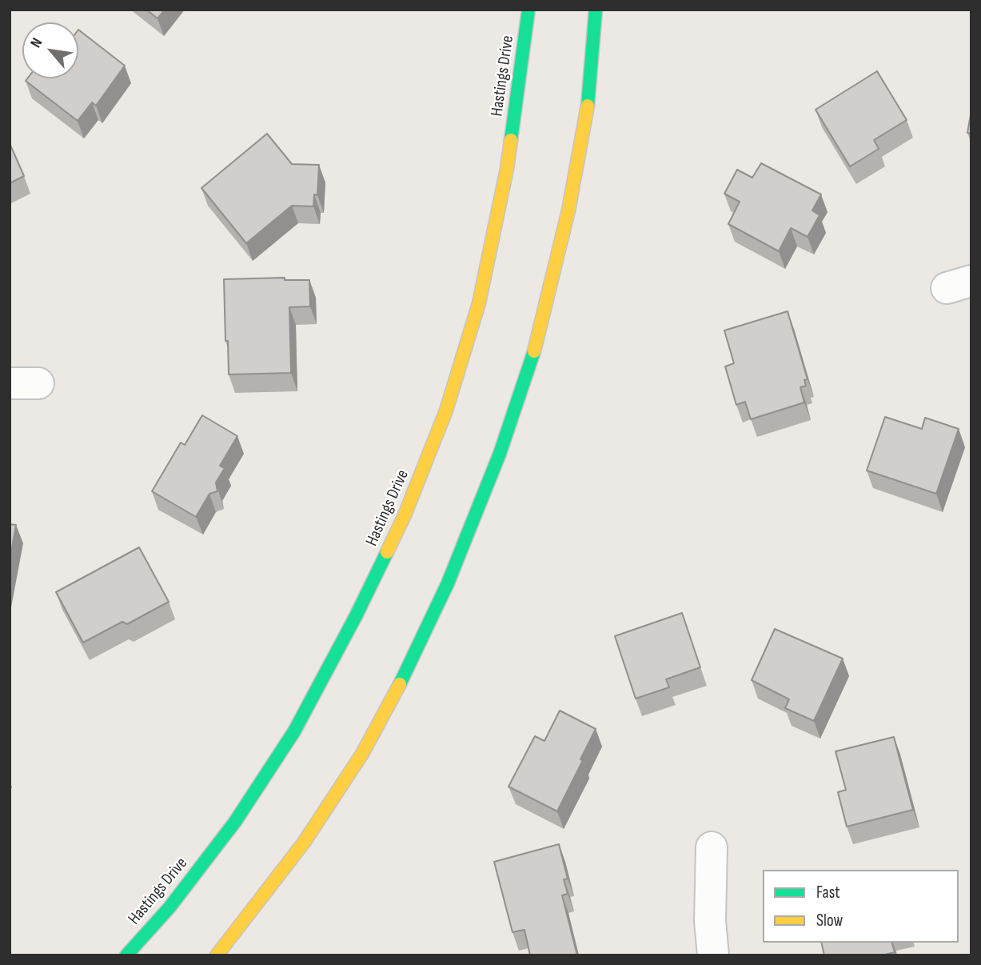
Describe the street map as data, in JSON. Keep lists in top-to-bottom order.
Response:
{
  "streets": {
    "street": ["Hastings Drive"]
  },
  "legend": ["Fast", "Slow"],
  "north": "top left"
}
